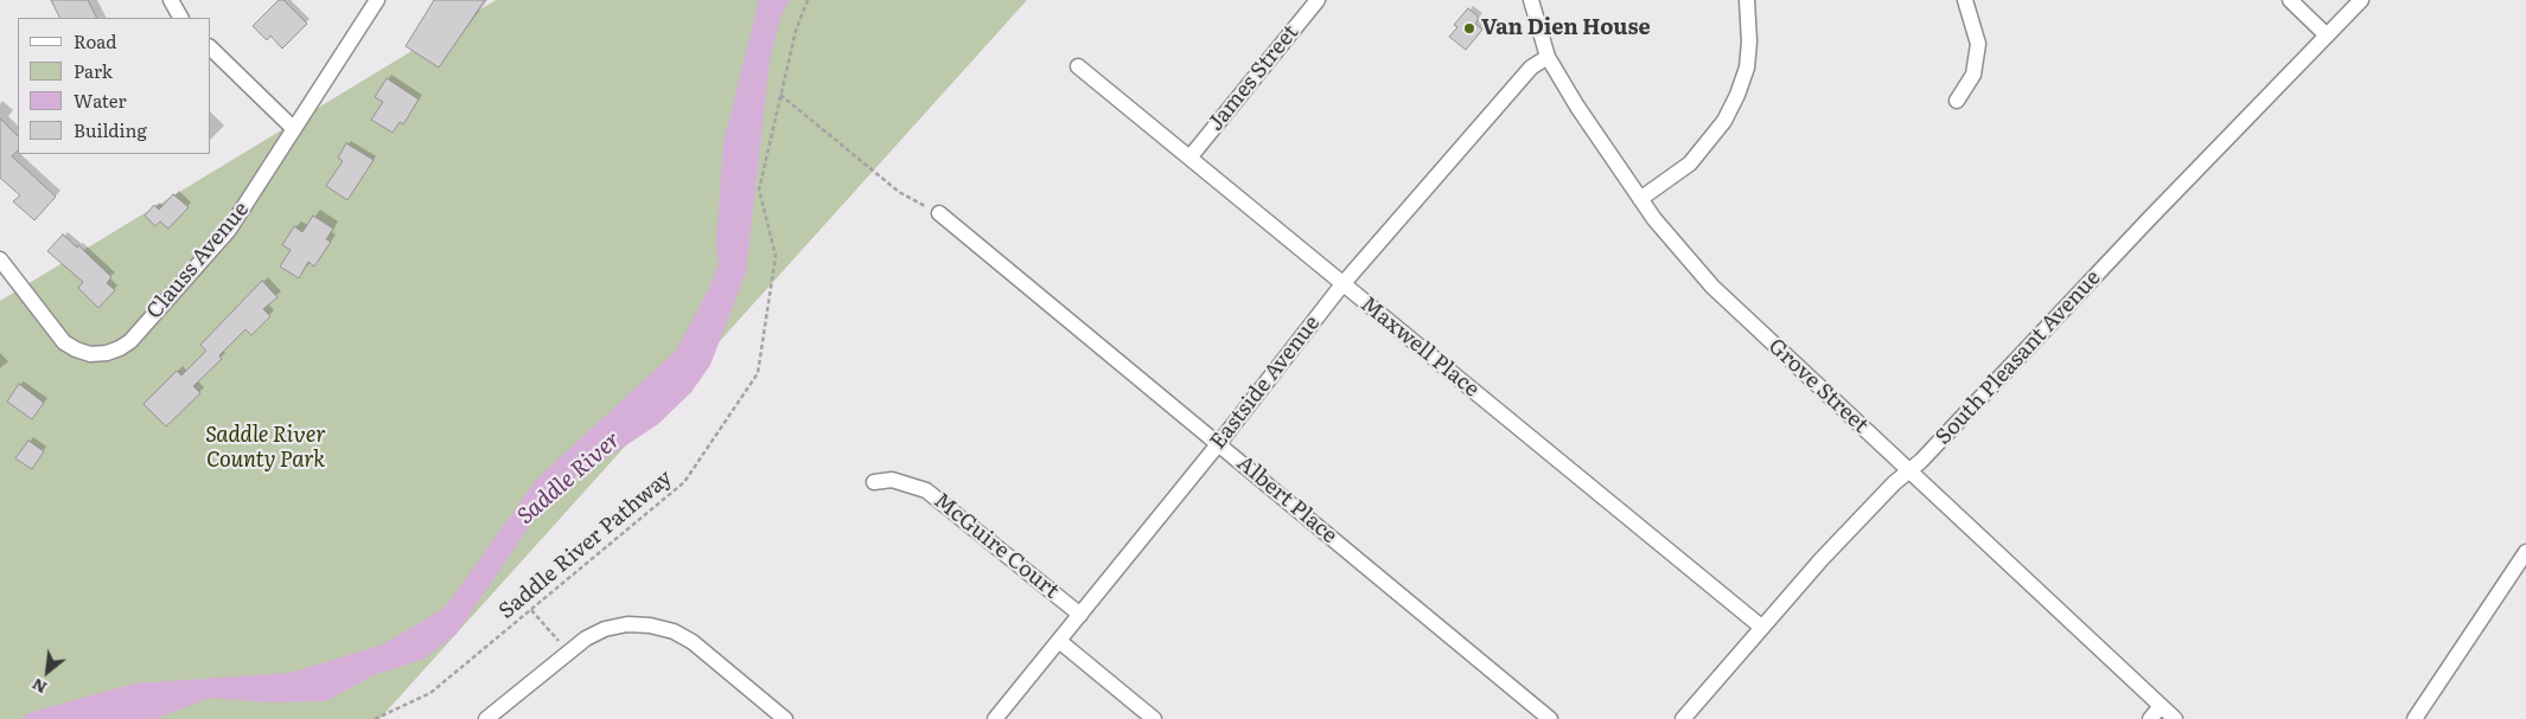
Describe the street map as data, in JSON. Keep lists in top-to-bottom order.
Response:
{
  "streets": {
    "street": [
      "James Street",
      "Clauss Avenue",
      "Maxwell Place",
      "South Pleasant Avenue",
      "Eastside Avenue",
      "Grove Street",
      "Albert Place",
      "McGuire Court"
    ],
    "path": ["Saddle River Pathway"]
  },
  "crossings": [
    ["James Street", "Maxwell Place"],
    ["Maxwell Place", "South Pleasant Avenue"],
    ["Maxwell Place", "Eastside Avenue"],
    ["South Pleasant Avenue", "Grove Street"],
    ["Eastside Avenue", "Grove Street"],
    ["Eastside Avenue", "Albert Place"],
    ["Eastside Avenue", "McGuire Court"]
  ],
  "water": ["Saddle River"],
  "parks": ["Saddle River County Park"],
  "places": ["Van Dien House"],
  "legend": [
    "Road",
    "Park",
    "Water",
    "Building"
  ],
  "north": "bottom left"
}
